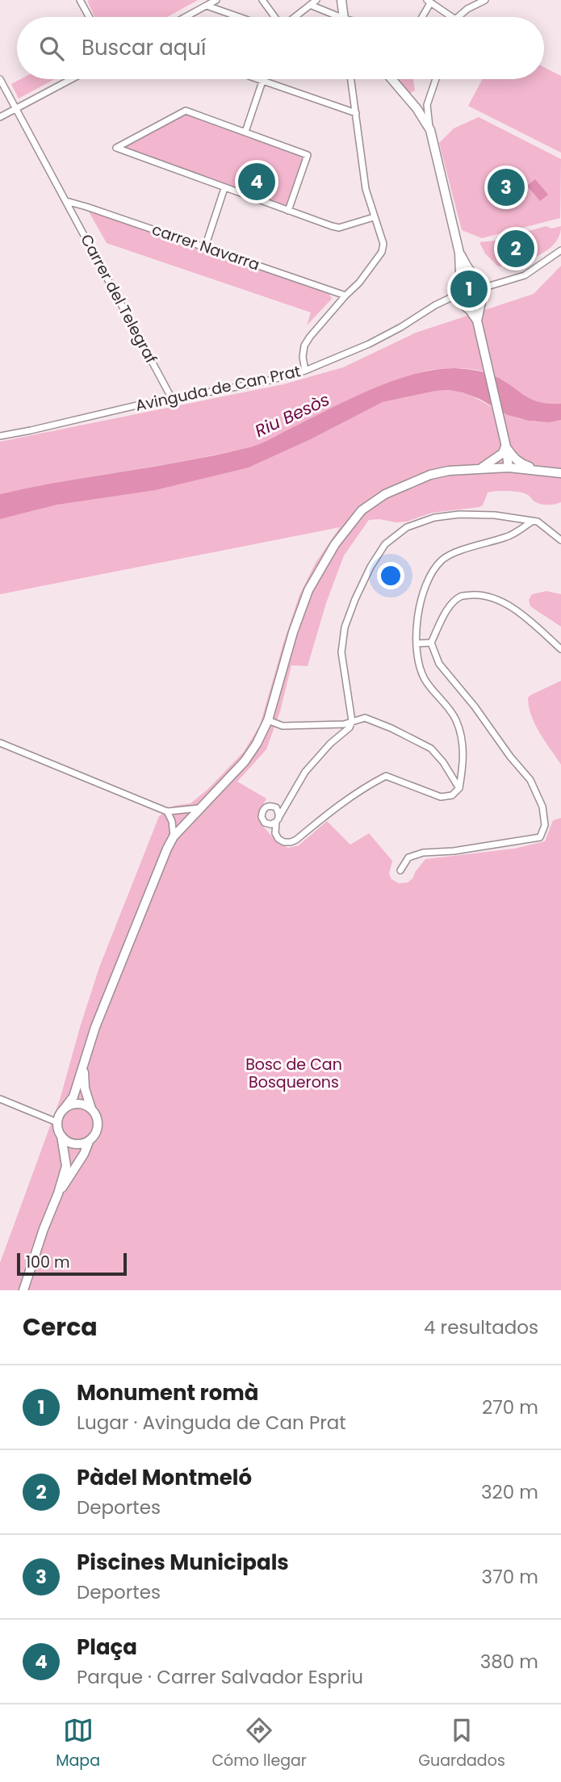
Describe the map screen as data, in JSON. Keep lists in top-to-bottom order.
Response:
{
  "streets": {
    "street": ["carrer Navarra", "Carrer del Telegraf", "Avinguda de Can Prat"]
  },
  "crossings": [
    ["carrer Navarra", "Carrer del Telegraf"],
    ["Carrer del Telegraf", "Avinguda de Can Prat"]
  ],
  "water": ["Riu Besòs"],
  "parks": ["Bosc de Can Bosquerons"],
  "scale_bar": "100 m",
  "page": {
    "search": "Buscar aquí",
    "pins": [
      "4",
      "3",
      "2",
      "1"
    ],
    "scale": "100 m",
    "heading": ["Cerca", "4 resultados"],
    "list": [
      {
        "mark": "1",
        "name": "Monument romà",
        "note": "Lugar · Avinguda de Can Prat",
        "value": "270 m"
      },
      {
        "mark": "2",
        "name": "Pàdel Montmeló",
        "note": "Deportes",
        "value": "320 m"
      },
      {
        "mark": "3",
        "name": "Piscines Municipals",
        "note": "Deportes",
        "value": "370 m"
      },
      {
        "mark": "4",
        "name": "Plaça",
        "note": "Parque · Carrer Salvador Espriu",
        "value": "380 m"
      }
    ],
    "nav": ["Mapa", "Cómo llegar", "Guardados"]
  }
}
